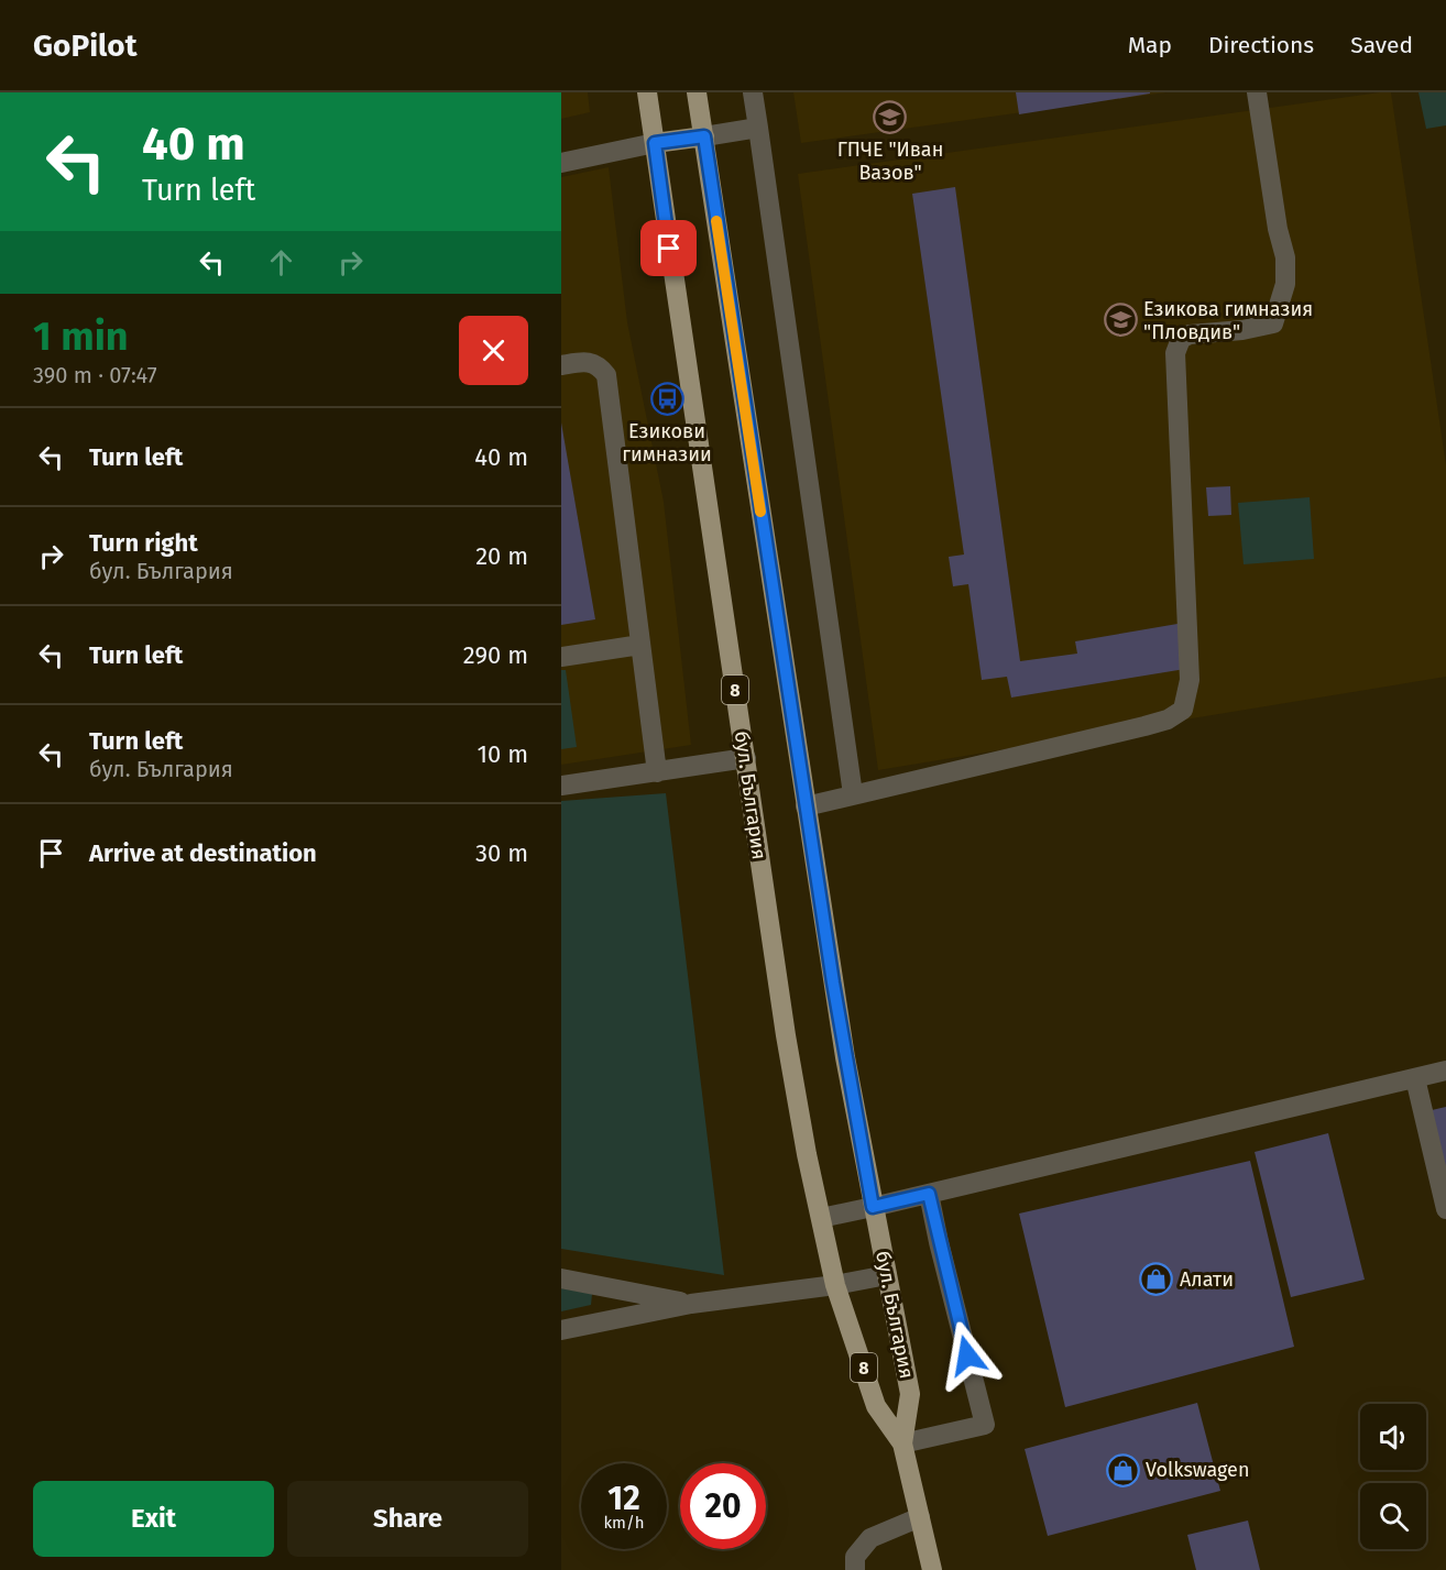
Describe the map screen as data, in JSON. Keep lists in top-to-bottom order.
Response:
{
  "streets": {
    "main road": ["8", "бул. България"]
  },
  "places": {
    "school or university": ["ГПЧЕ \"Иван Вазов\"", "Езикова гимназия \"Пловдив\""],
    "bus stop": ["Езикови гимназии"],
    "shop": ["Алати", "Volkswagen"]
  },
  "page": {
    "header": "GoPilot",
    "nav": ["Map", "Directions", "Saved"],
    "turn": ["40 m", "Turn left"],
    "heading": ["1 min", "390 m · 07:47"],
    "list": [
      {
        "name": "Turn left",
        "value": "40 m"
      },
      {
        "name": "Turn right",
        "note": "бул. България",
        "value": "20 m"
      },
      {
        "name": "Turn left",
        "value": "290 m"
      },
      {
        "name": "Turn left",
        "note": "бул. България",
        "value": "10 m"
      },
      {
        "name": "Arrive at destination",
        "value": "30 m"
      }
    ],
    "speed": "12 km/h",
    "limit": "20",
    "buttons": ["Exit", "Share"]
  }
}
